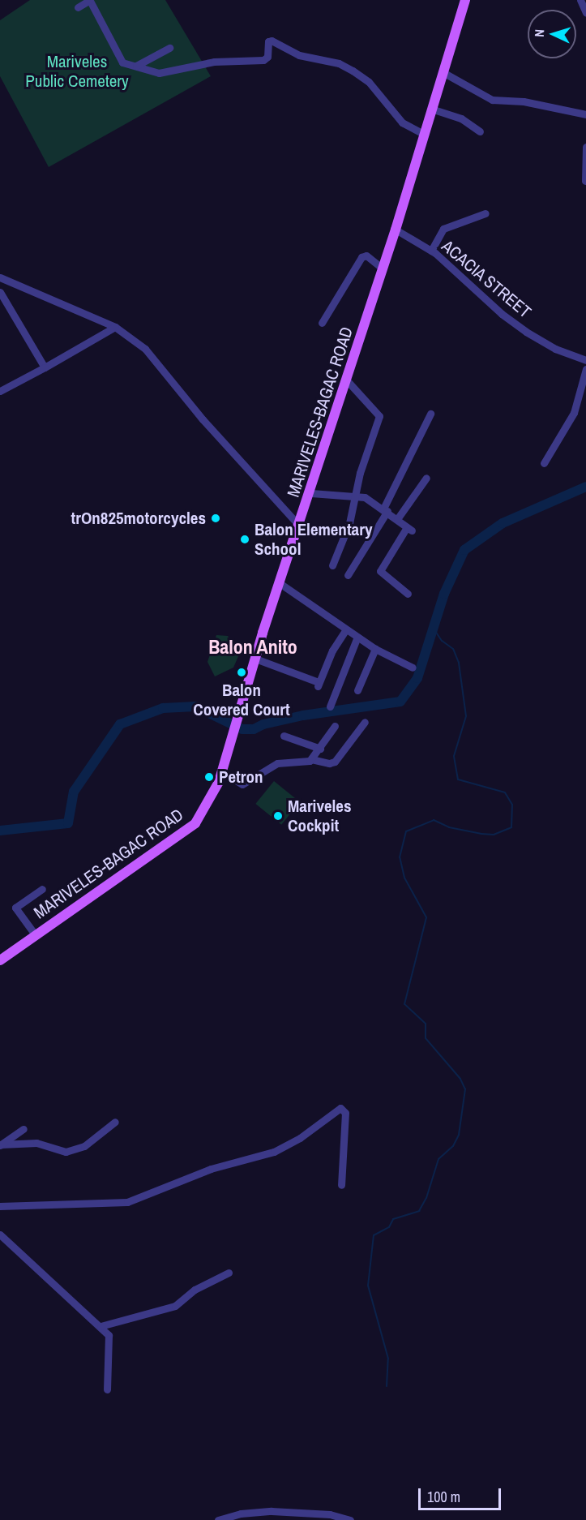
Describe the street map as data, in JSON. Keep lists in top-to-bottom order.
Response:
{
  "streets": {
    "main road": ["MARIVELES-BAGAC ROAD"],
    "street": ["ACACIA STREET"]
  },
  "crossings": [
    ["ACACIA STREET", "MARIVELES-BAGAC ROAD"]
  ],
  "districts": ["Balon Anito"],
  "parks": ["Mariveles Public Cemetery"],
  "places": [
    "trOn825motorcycles",
    "Balon Elementary School",
    "Balon Covered Court",
    "Petron",
    "Mariveles Cockpit"
  ],
  "scale_bar": "100 m",
  "north": "left"
}
